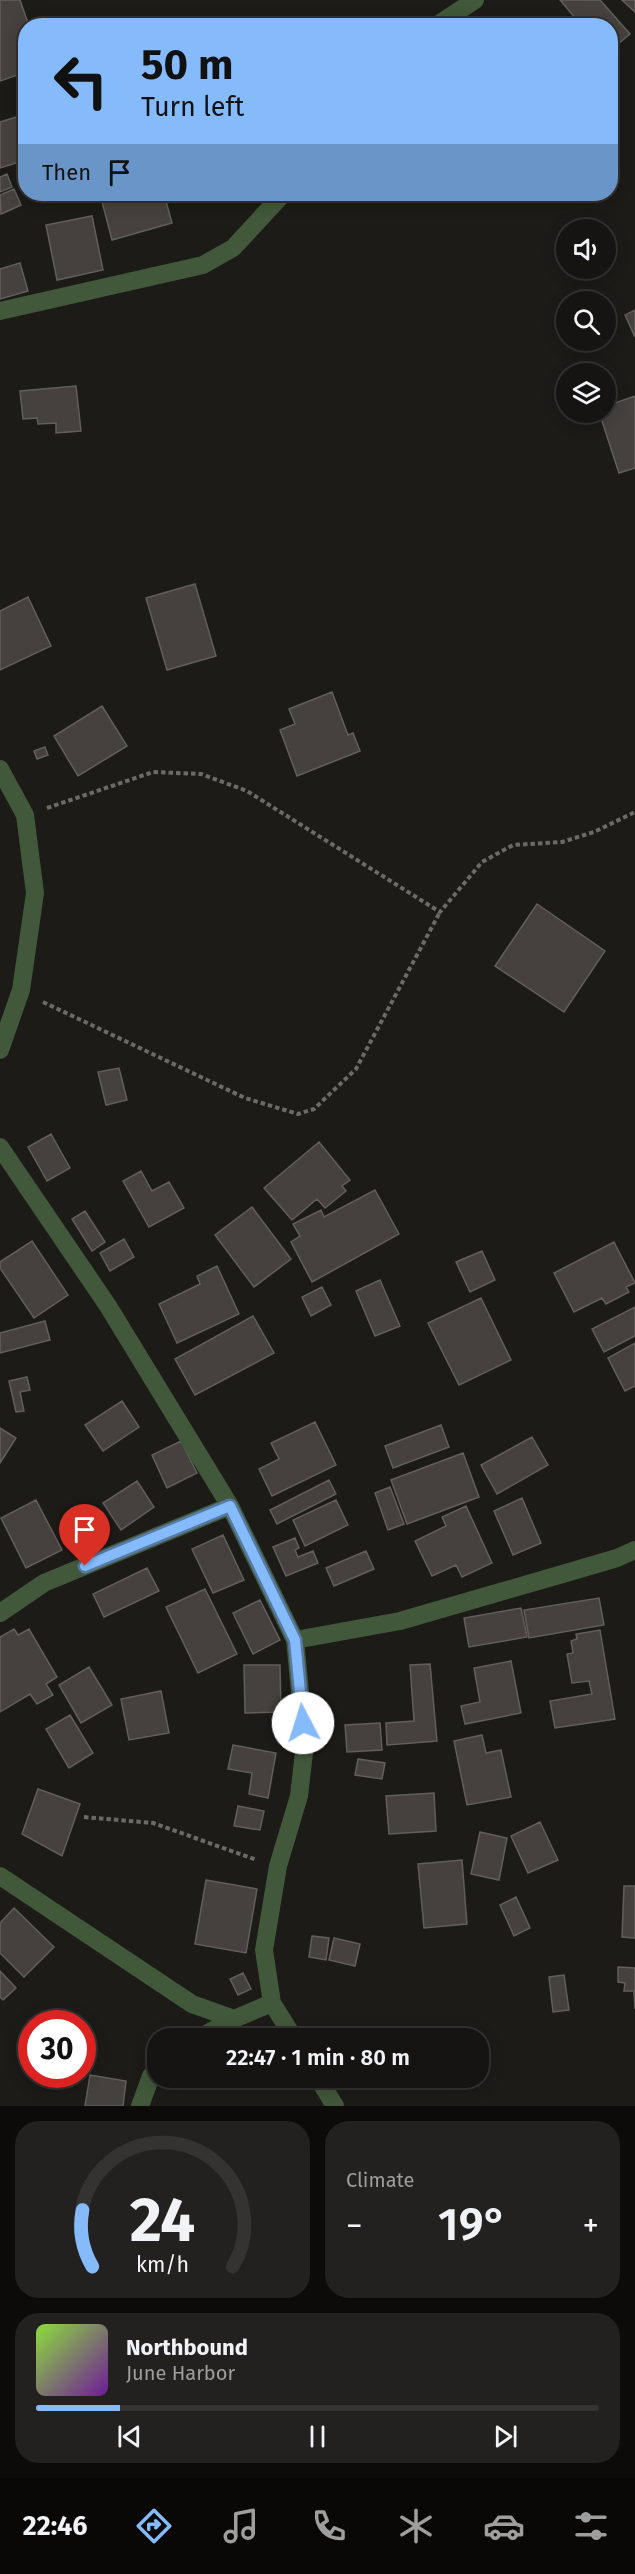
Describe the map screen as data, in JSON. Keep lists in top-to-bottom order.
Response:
{
  "page": {
    "turn": ["50 m", "Turn left"],
    "then": "Then",
    "limit": "30",
    "trip": "22:47 · 1 min · 80 m",
    "tile": "Climate",
    "heat": ["−", "19°", "+"],
    "song": ["Northbound", "June Harbor"],
    "tabs": "22:46",
    "gauge": ["24", "km/h"]
  }
}
